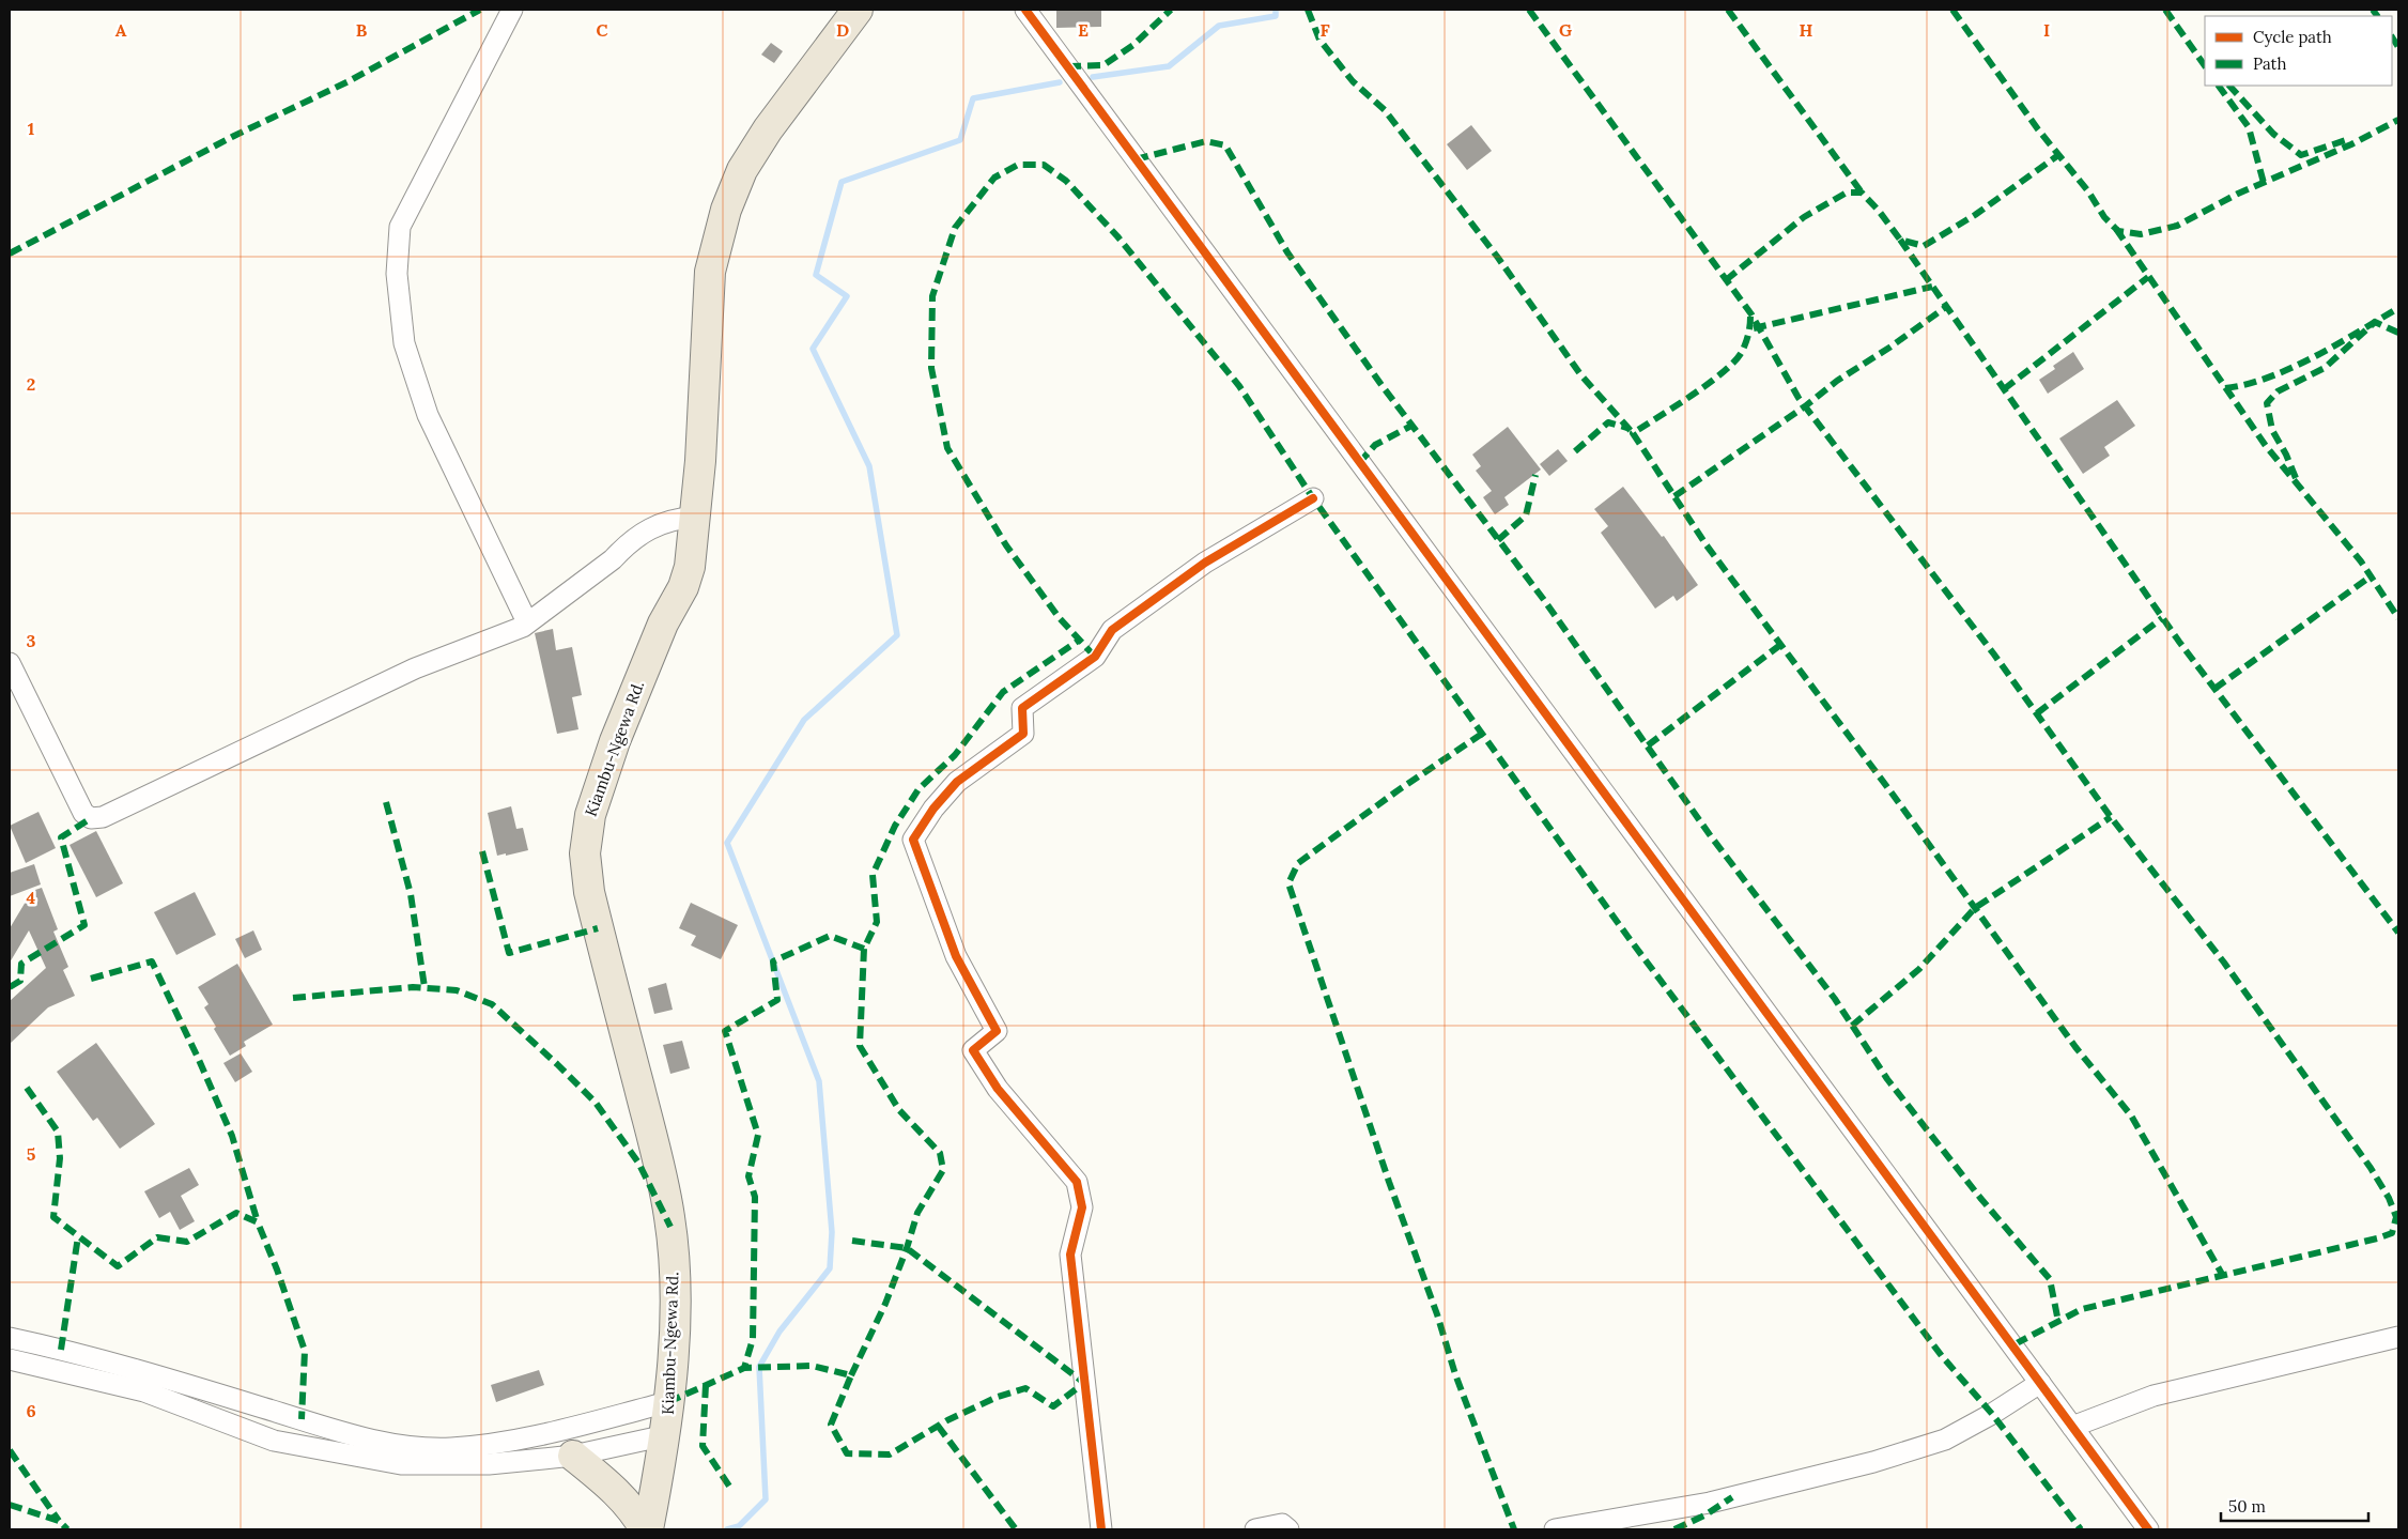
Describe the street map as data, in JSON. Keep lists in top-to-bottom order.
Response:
{
  "streets": {
    "highway": ["Kiambu-Ngewa Rd."]
  },
  "legend": ["Cycle path", "Path"],
  "scale_bar": "50 m",
  "grid": {
    "columns": [
      "A",
      "B",
      "C",
      "D",
      "E",
      "F",
      "G",
      "H",
      "I"
    ],
    "rows": [
      "1",
      "2",
      "3",
      "4",
      "5",
      "6"
    ]
  }
}
